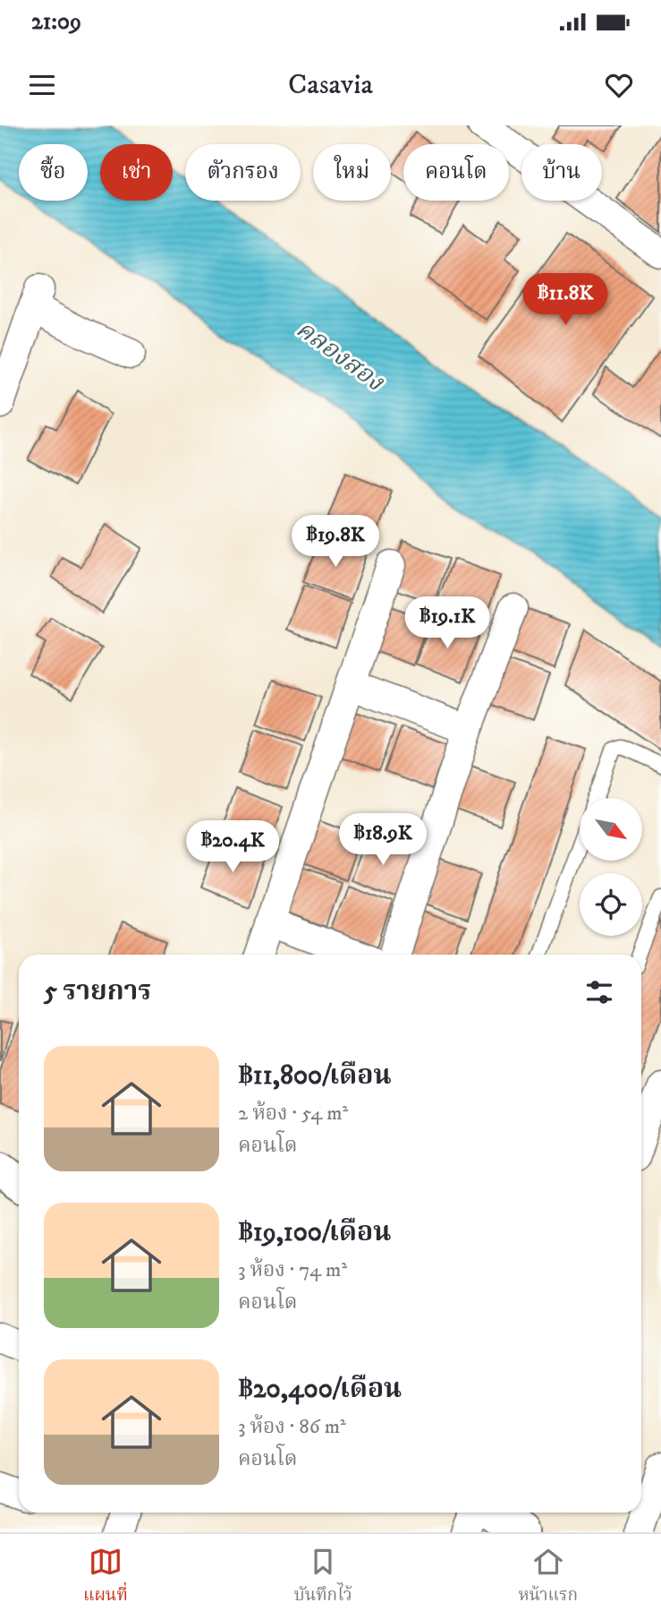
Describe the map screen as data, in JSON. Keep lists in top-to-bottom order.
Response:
{
  "water": ["คลองสอง"],
  "north": "bottom right",
  "page": {
    "status": "21:09",
    "header": "Casavia",
    "chip": [
      "ซื้อ",
      "เช่า",
      "ตัวกรอง",
      "ใหม่",
      "คอนโด",
      "บ้าน"
    ],
    "price": [
      "฿11.8K",
      "฿19.8K",
      "฿19.1K",
      "฿18.9K",
      "฿20.4K"
    ],
    "heading": "5 รายการ",
    "list": [
      {
        "name": "฿11,800/เดือน",
        "note": "2 ห้อง · 54 m² · คอนโด"
      },
      {
        "name": "฿19,100/เดือน",
        "note": "3 ห้อง · 74 m² · คอนโด"
      },
      {
        "name": "฿20,400/เดือน",
        "note": "3 ห้อง · 86 m² · คอนโด"
      }
    ],
    "tabs": ["แผนที่", "บันทึกไว้", "หน้าแรก"]
  }
}
